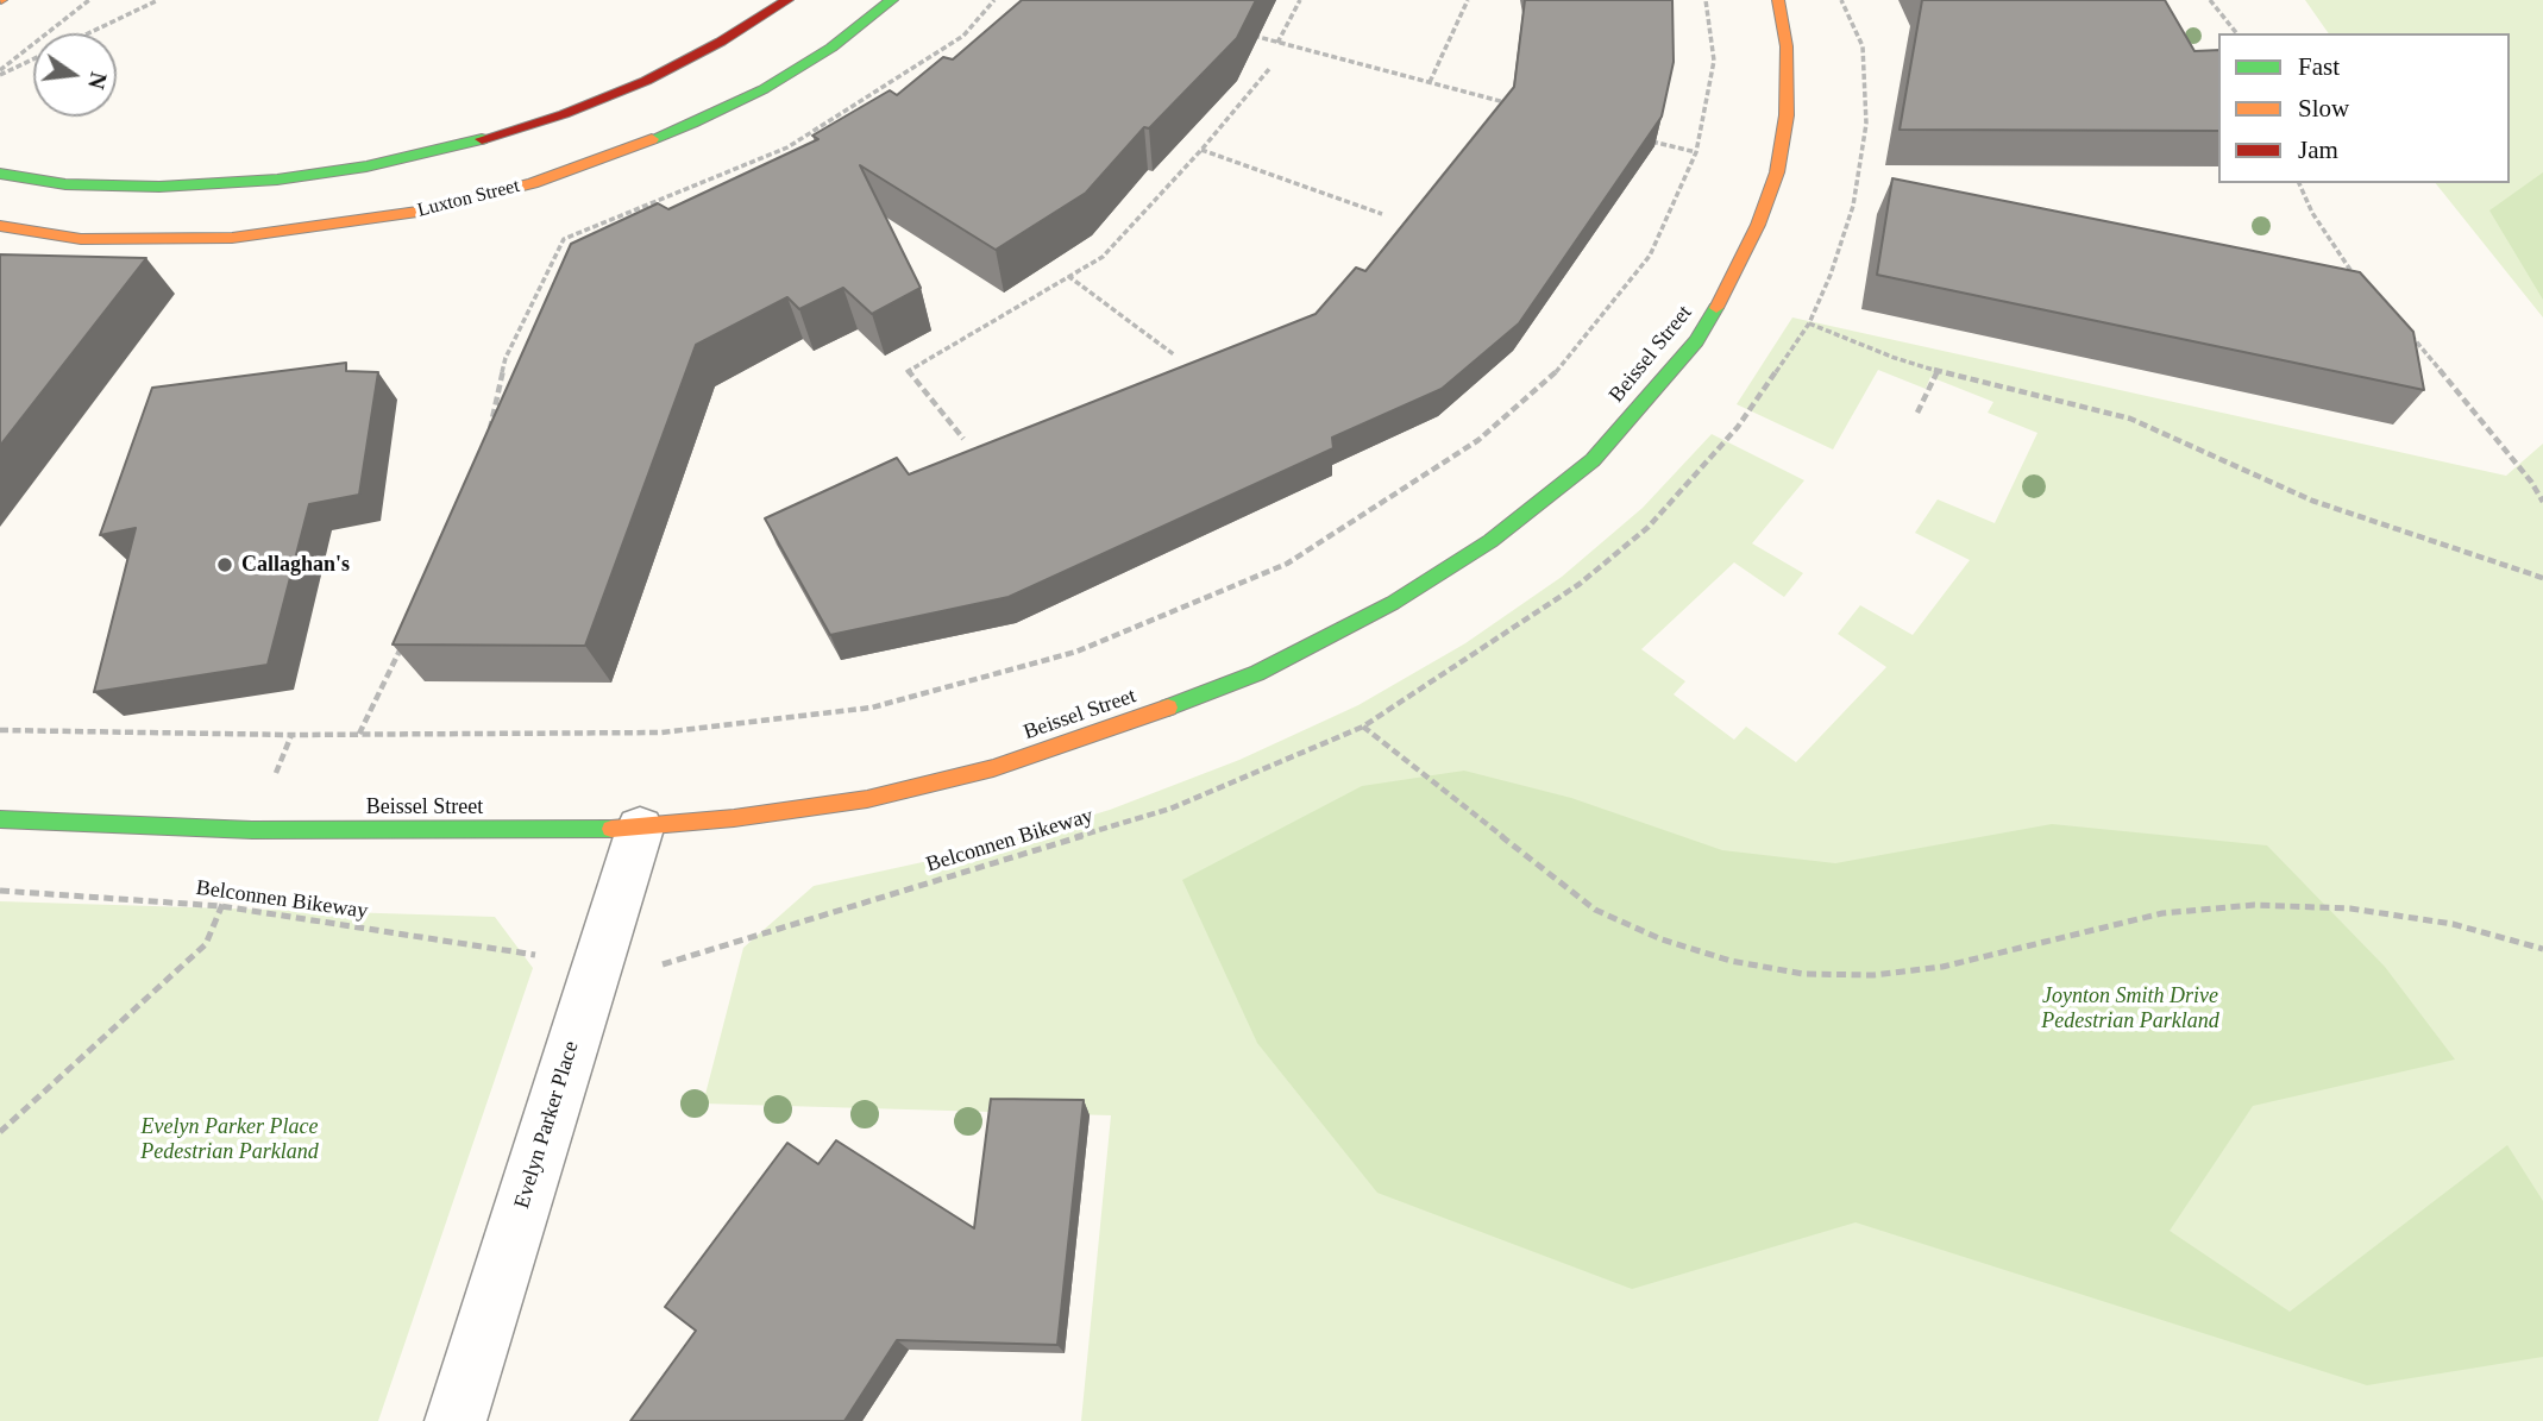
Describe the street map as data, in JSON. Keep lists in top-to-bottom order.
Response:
{
  "streets": {
    "street": ["Luxton Street", "Beissel Street", "Evelyn Parker Place"],
    "path": ["Belconnen Bikeway"]
  },
  "crossings": [
    ["Beissel Street", "Evelyn Parker Place"]
  ],
  "parks": ["Joynton Smith Drive Pedestrian Parkland", "Evelyn Parker Place Pedestrian Parkland"],
  "places": ["Callaghan's"],
  "legend": ["Fast", "Slow", "Jam"],
  "north": "right"
}
